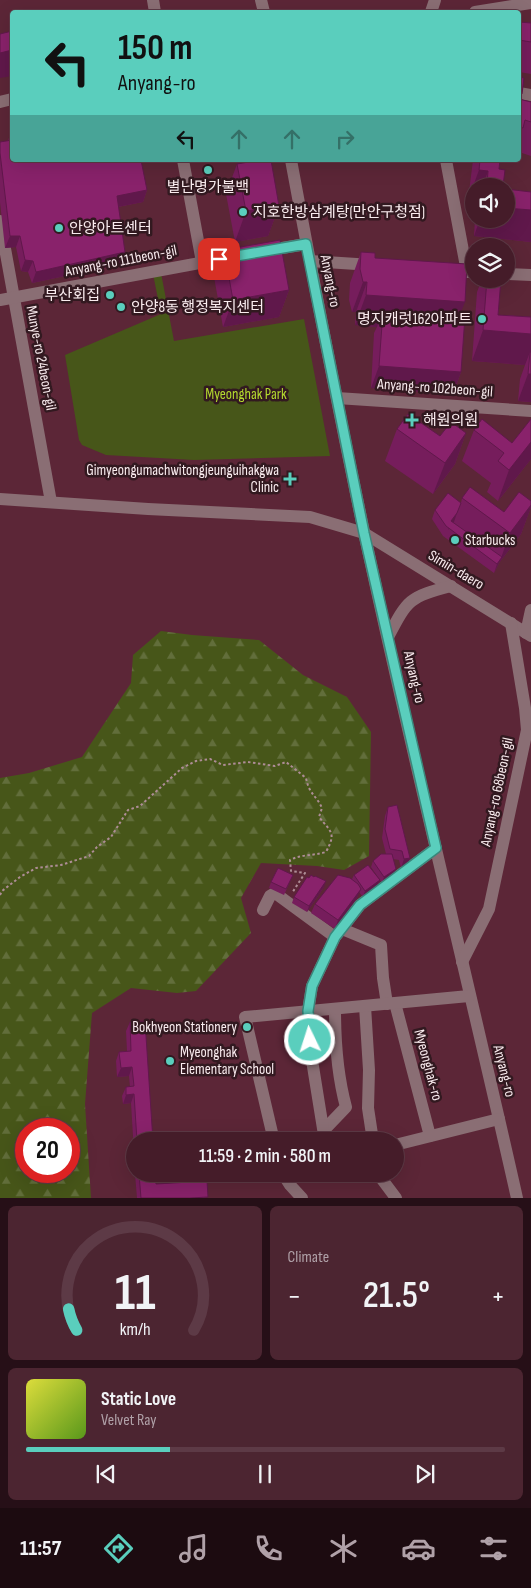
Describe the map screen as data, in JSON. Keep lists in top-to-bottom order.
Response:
{
  "streets": {
    "street": [
      "Anyang-ro 111beon-gil",
      "Anyang-ro",
      "Munye-ro 24beon-gil",
      "Anyang-ro 102beon-gil",
      "Simin-daero",
      "Anyang-ro 68beon-gil",
      "Myeonghak-ro"
    ]
  },
  "crossings": [
    ["Anyang-ro 111beon-gil", "Anyang-ro"],
    ["Anyang-ro 111beon-gil", "Munye-ro 24beon-gil"],
    ["Anyang-ro", "Anyang-ro 102beon-gil"],
    ["Anyang-ro", "Simin-daero"],
    ["Anyang-ro", "Anyang-ro 68beon-gil"],
    ["Munye-ro 24beon-gil", "Simin-daero"],
    ["Simin-daero", "Anyang-ro 68beon-gil"]
  ],
  "parks": ["Myeonghak Park"],
  "places": {
    "other": [
      "별난명가불백",
      "지호한방삼계탕(만안구청점)",
      "안양아트센터",
      "부산회집",
      "안양8동 행정복지센터",
      "명지캐럿162아파트",
      "Starbucks",
      "Bokhyeon Stationery",
      "Myeonghak Elementary School"
    ],
    "health": ["해원의원", "Gimyeongumachwitongjeunguihakgwa Clinic"]
  },
  "page": {
    "turn": ["150 m", "Anyang-ro"],
    "limit": "20",
    "trip": "11:59 · 2 min · 580 m",
    "tile": "Climate",
    "heat": ["−", "21.5°", "+"],
    "song": ["Static Love", "Velvet Ray"],
    "tabs": "11:57",
    "gauge": ["11", "km/h"]
  }
}
